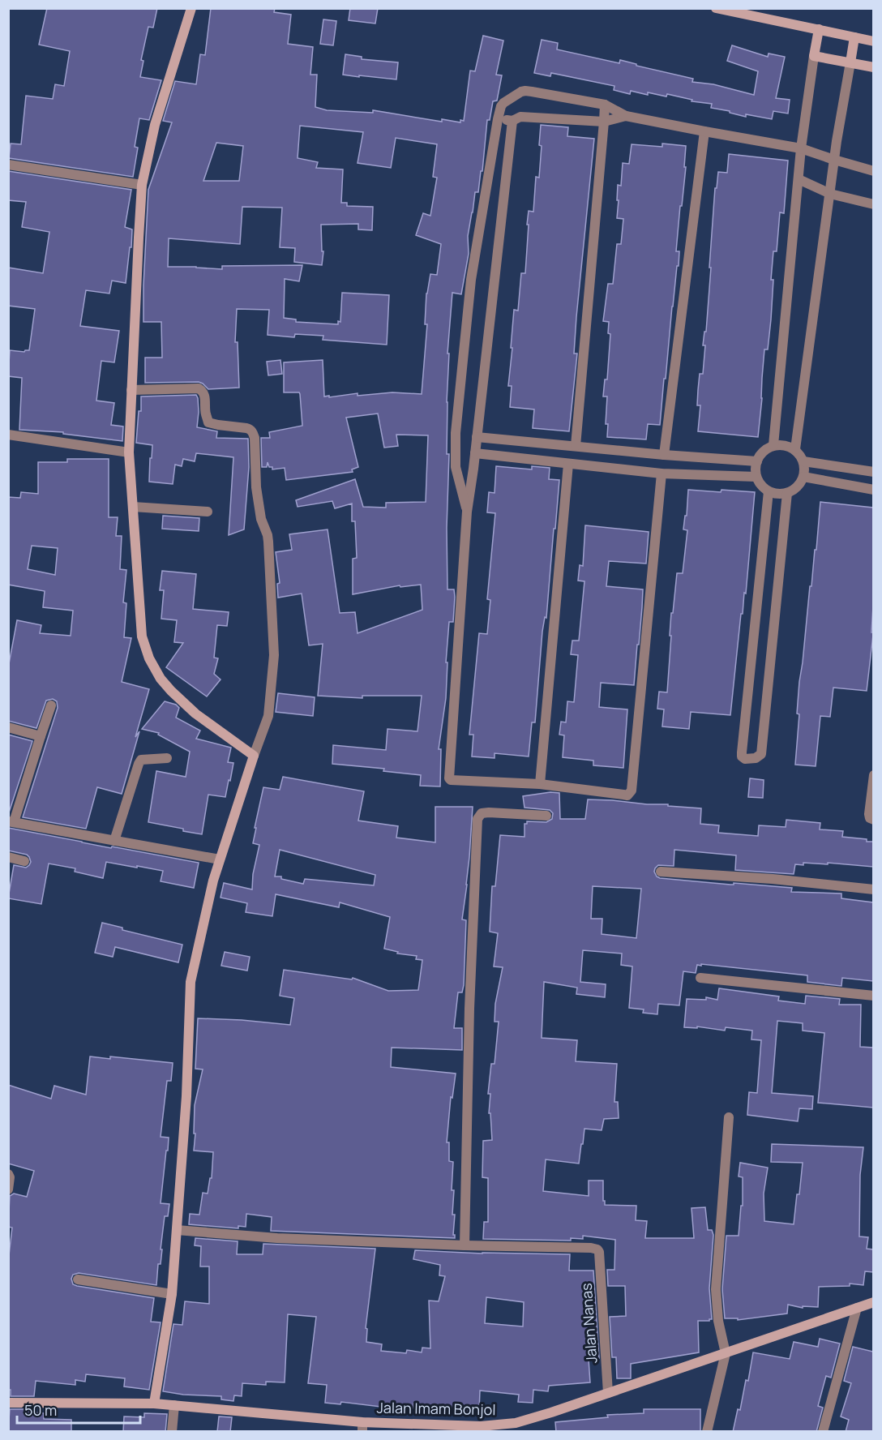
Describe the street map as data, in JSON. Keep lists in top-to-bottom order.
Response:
{
  "streets": {
    "street": ["Jalan Nanas", "Jalan Imam Bonjol"]
  },
  "crossings": [
    ["Jalan Nanas", "Jalan Imam Bonjol"]
  ],
  "scale_bar": "50 m"
}
